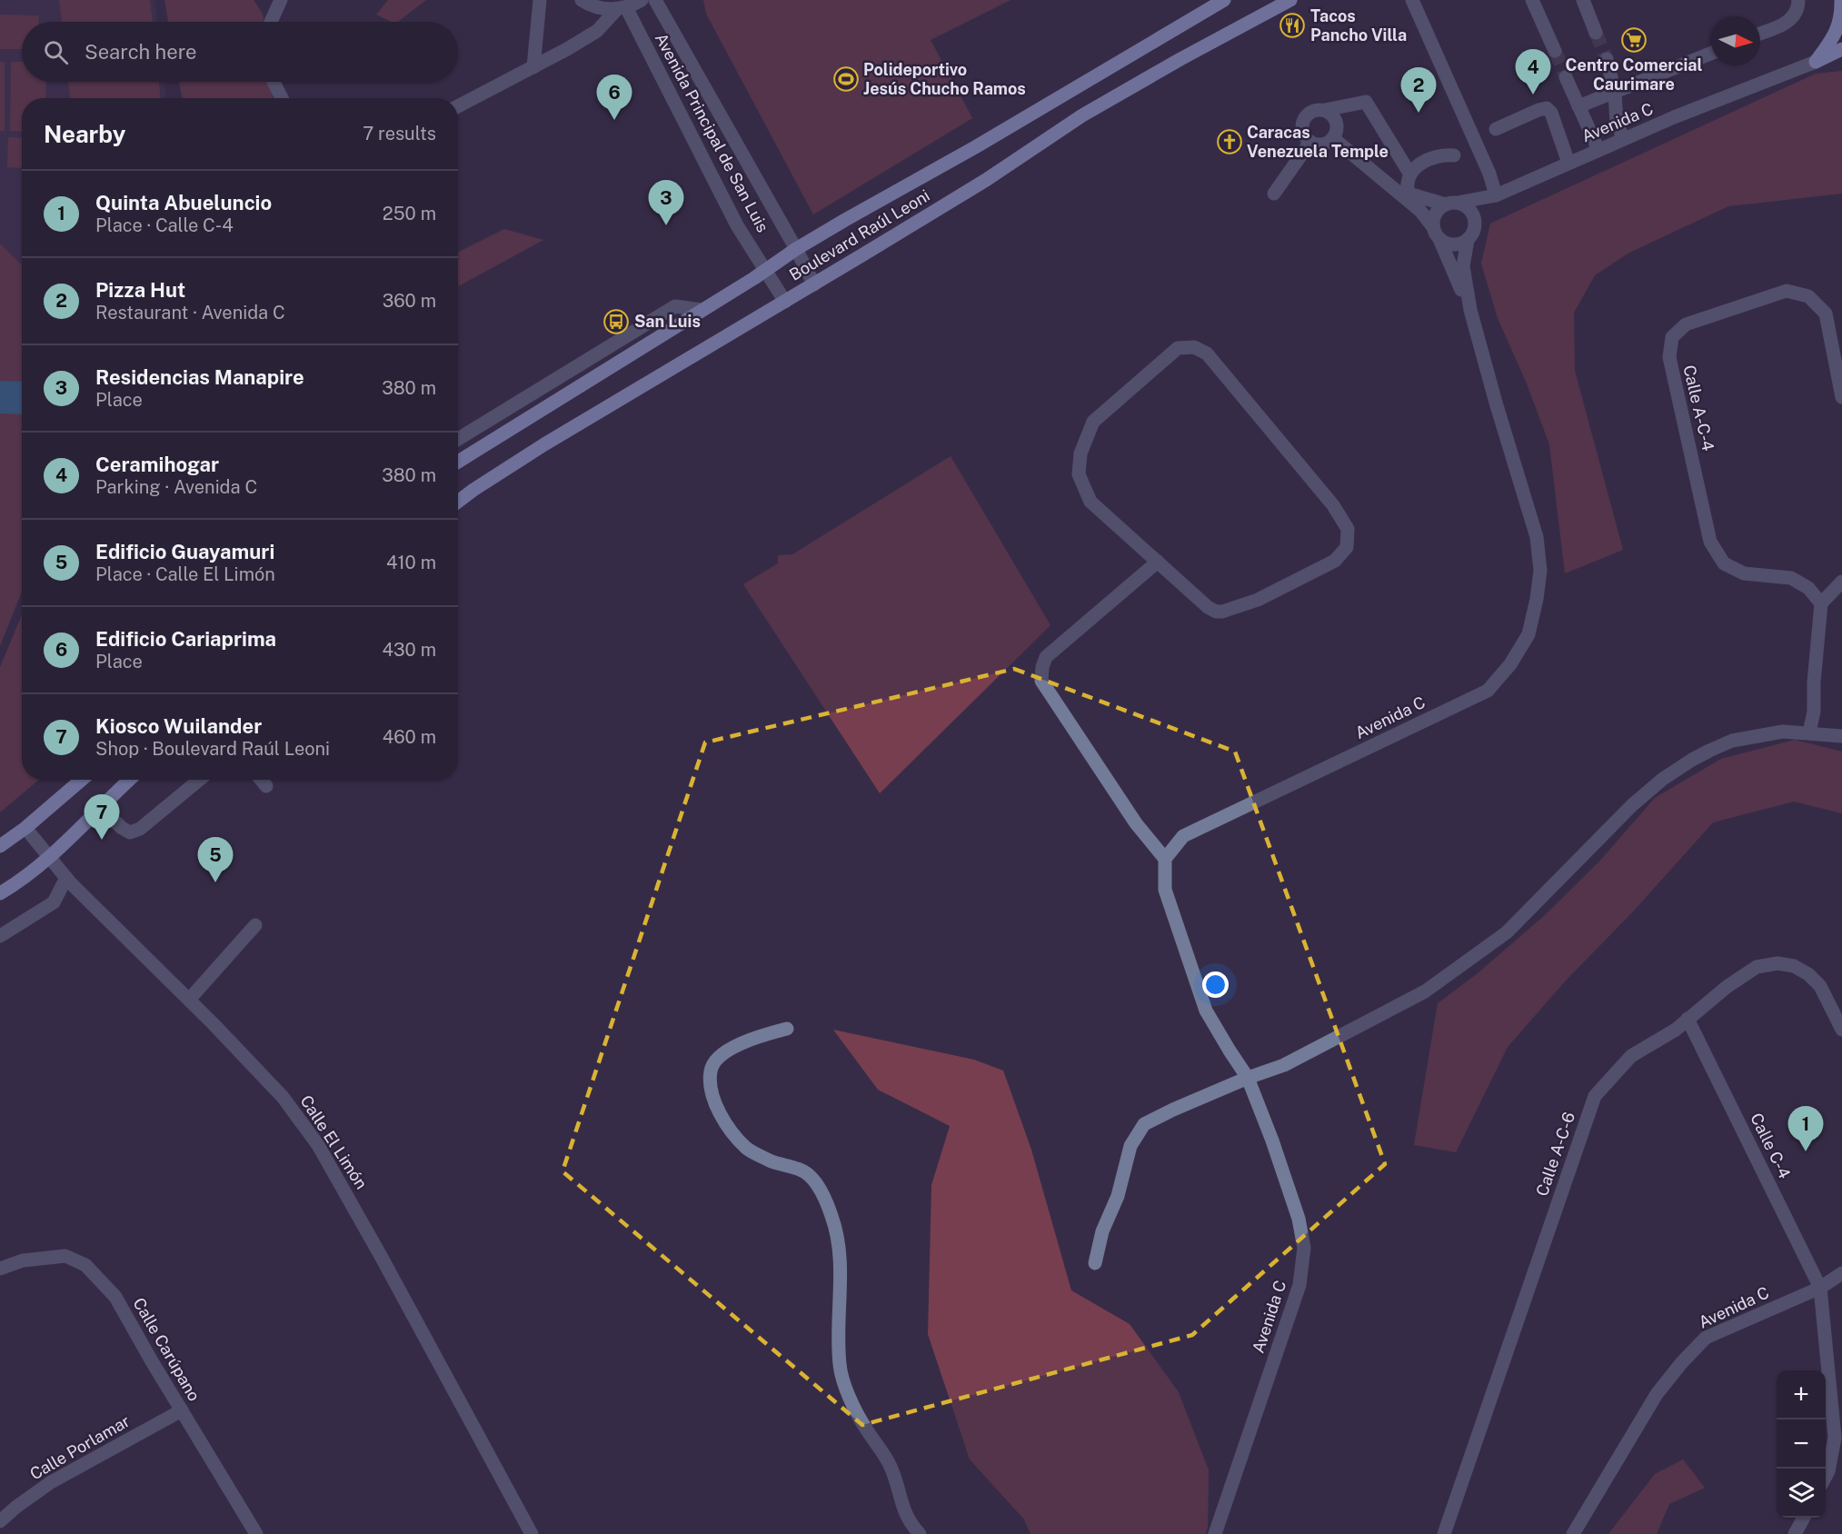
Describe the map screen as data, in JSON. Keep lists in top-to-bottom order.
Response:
{
  "streets": {
    "main road": ["Boulevard Raúl Leoni"],
    "street": [
      "Avenida C",
      "Avenida Principal de San Luis",
      "Calle A-C-4",
      "Calle El Limón",
      "Calle C-4",
      "Calle A-C-6",
      "Calle Carúpano",
      "Calle Porlamar"
    ]
  },
  "crossings": [
    ["Avenida C", "Calle C-4"],
    ["Avenida Principal de San Luis", "Boulevard Raúl Leoni"],
    ["Calle C-4", "Calle A-C-6"],
    ["Calle Carúpano", "Calle Porlamar"]
  ],
  "places": {
    "restaurant": ["Tacos Pancho Villa"],
    "supermarket": ["Centro Comercial Caurimare"],
    "sports": ["Polideportivo Jesús Chucho Ramos"],
    "church": ["Caracas Venezuela Temple"],
    "bus stop": ["San Luis"]
  },
  "north": "right",
  "page": {
    "search": "Search here",
    "pins": [
      "4",
      "2",
      "6",
      "3",
      "7",
      "5",
      "1"
    ],
    "heading": ["Nearby", "7 results"],
    "list": [
      {
        "mark": "1",
        "name": "Quinta Abueluncio",
        "note": "Place · Calle C-4",
        "value": "250 m"
      },
      {
        "mark": "2",
        "name": "Pizza Hut",
        "note": "Restaurant · Avenida C",
        "value": "360 m"
      },
      {
        "mark": "3",
        "name": "Residencias Manapire",
        "note": "Place",
        "value": "380 m"
      },
      {
        "mark": "4",
        "name": "Ceramihogar",
        "note": "Parking · Avenida C",
        "value": "380 m"
      },
      {
        "mark": "5",
        "name": "Edificio Guayamuri",
        "note": "Place · Calle El Limón",
        "value": "410 m"
      },
      {
        "mark": "6",
        "name": "Edificio Cariaprima",
        "note": "Place",
        "value": "430 m"
      },
      {
        "mark": "7",
        "name": "Kiosco Wuilander",
        "note": "Shop · Boulevard Raúl Leoni",
        "value": "460 m"
      }
    ],
    "map_buttons": ["+", "−"]
  }
}
